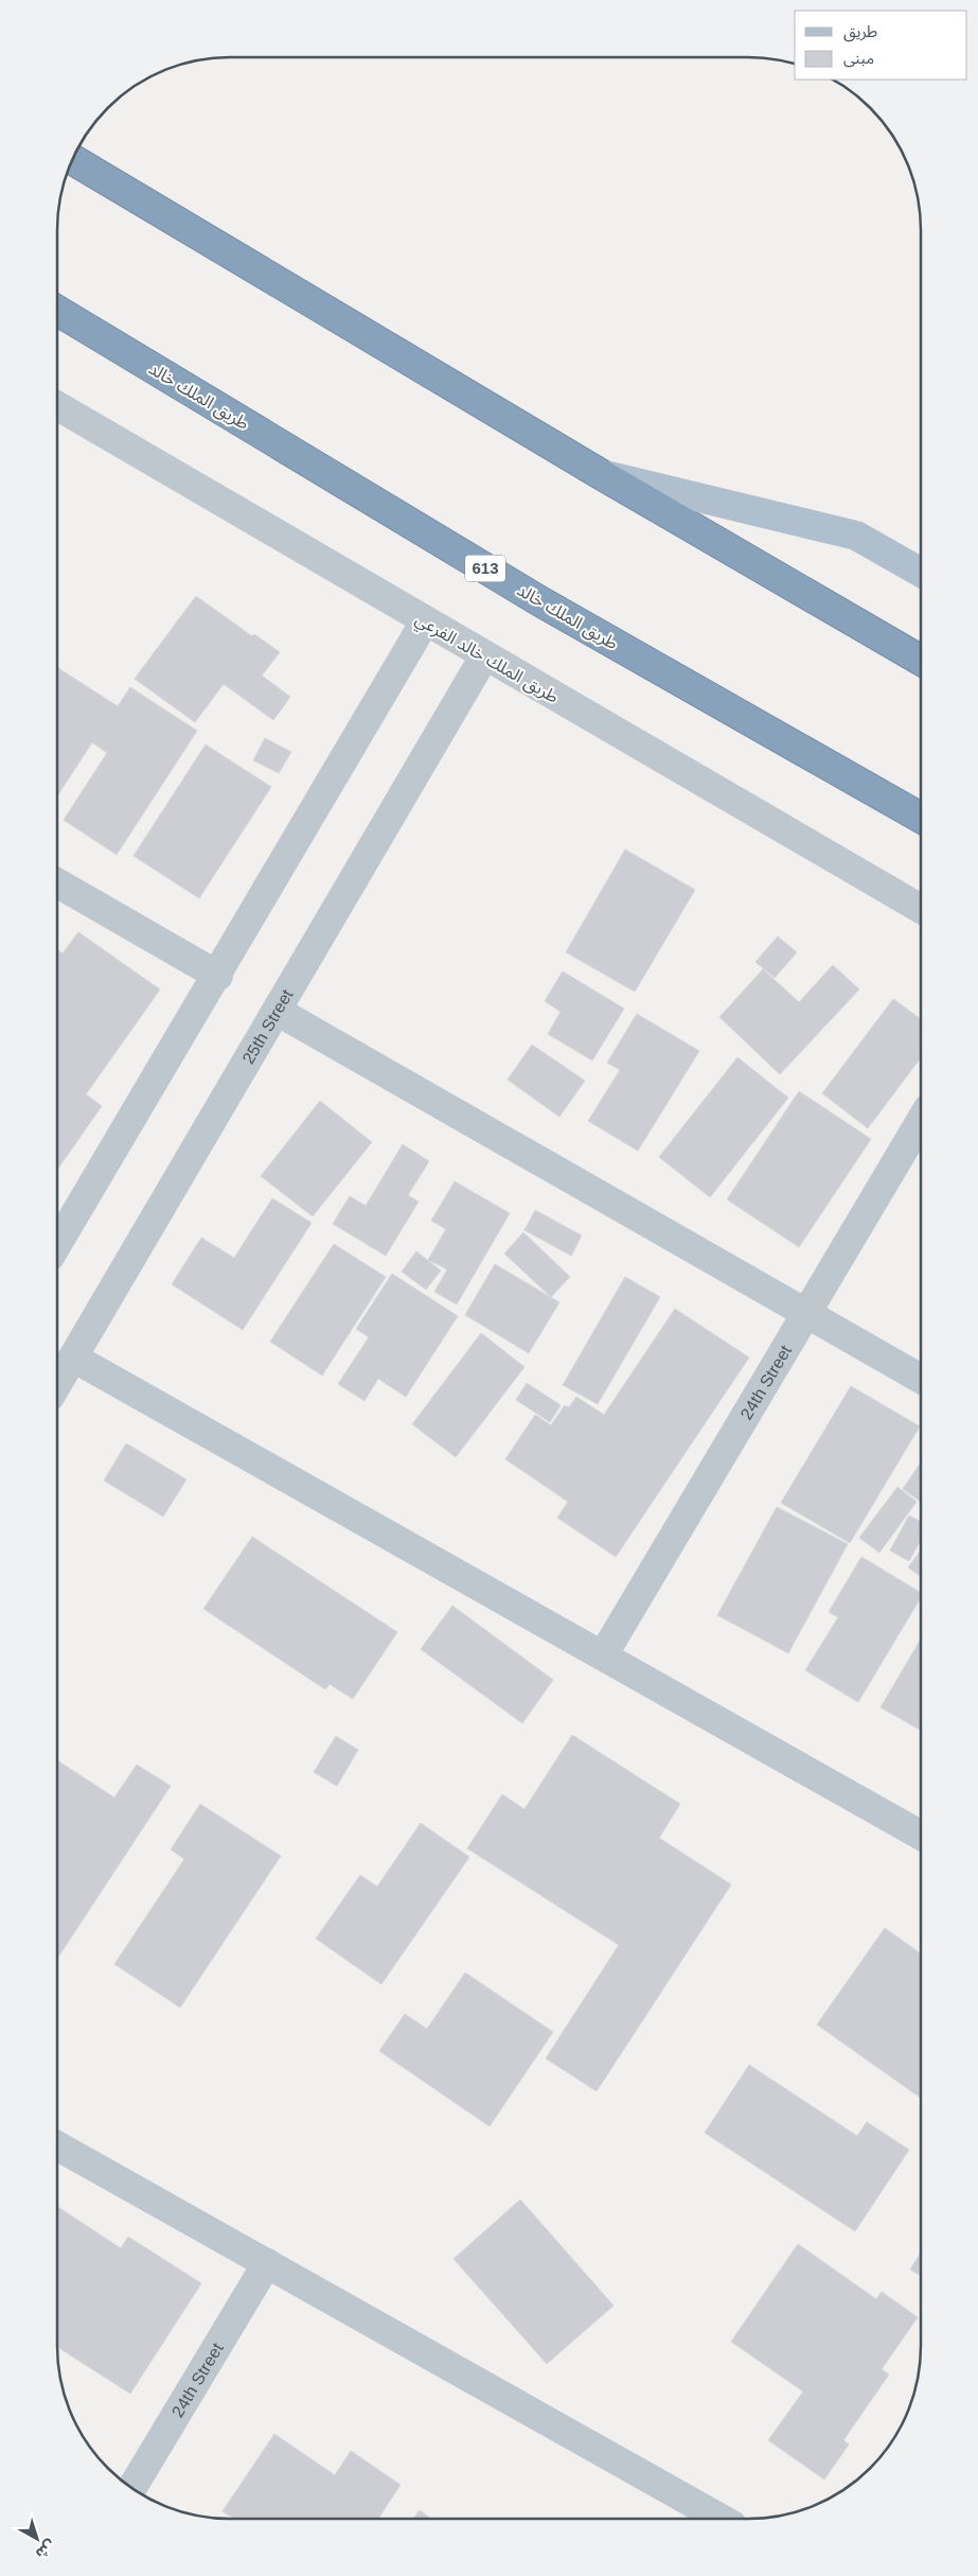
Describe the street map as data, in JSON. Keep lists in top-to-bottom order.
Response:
{
  "streets": {
    "highway": ["طريق الملك خالد", "613"],
    "street": ["طريق الملك خالد الفرعي", "25th Street", "24th Street"]
  },
  "crossings": [
    ["طريق الملك خالد الفرعي", "25th Street"]
  ],
  "legend": ["طريق", "مبنى"],
  "north": "bottom right"
}
